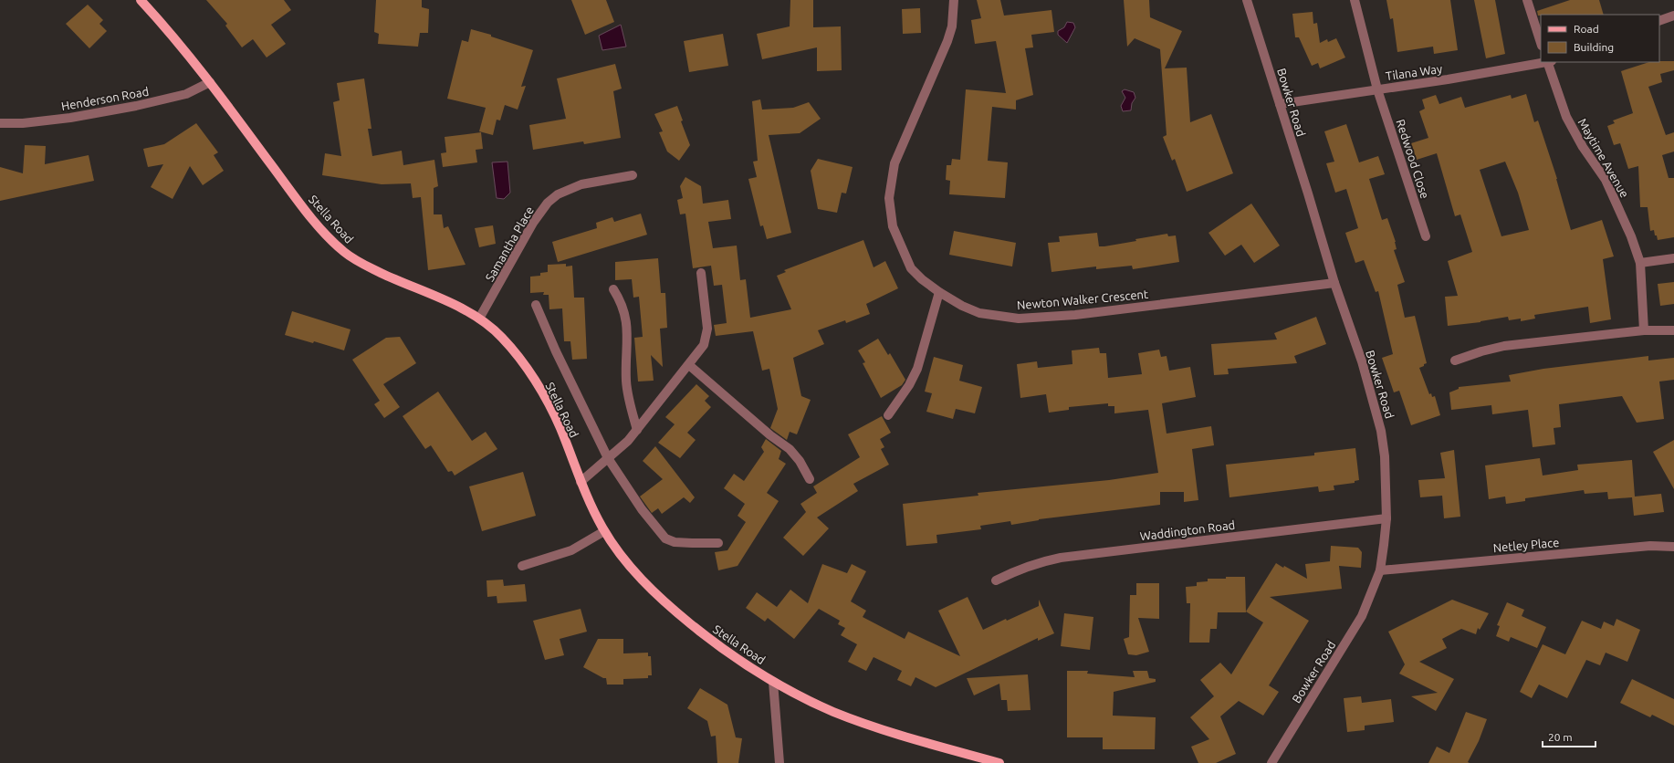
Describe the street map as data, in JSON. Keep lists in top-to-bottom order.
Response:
{
  "streets": {
    "main road": ["Stella Road"],
    "street": [
      "Tilana Way",
      "Henderson Road",
      "Bowker Road",
      "Maytime Avenue",
      "Redwood Close",
      "Samantha Place",
      "Newton Walker Crescent",
      "Waddington Road",
      "Netley Place"
    ]
  },
  "crossings": [
    ["Tilana Way", "Bowker Road"],
    ["Tilana Way", "Redwood Close"],
    ["Henderson Road", "Stella Road"],
    ["Bowker Road", "Newton Walker Crescent"],
    ["Bowker Road", "Waddington Road"],
    ["Bowker Road", "Netley Place"],
    ["Stella Road", "Samantha Place"]
  ],
  "legend": ["Road", "Building"],
  "scale_bar": "20 m"
}
